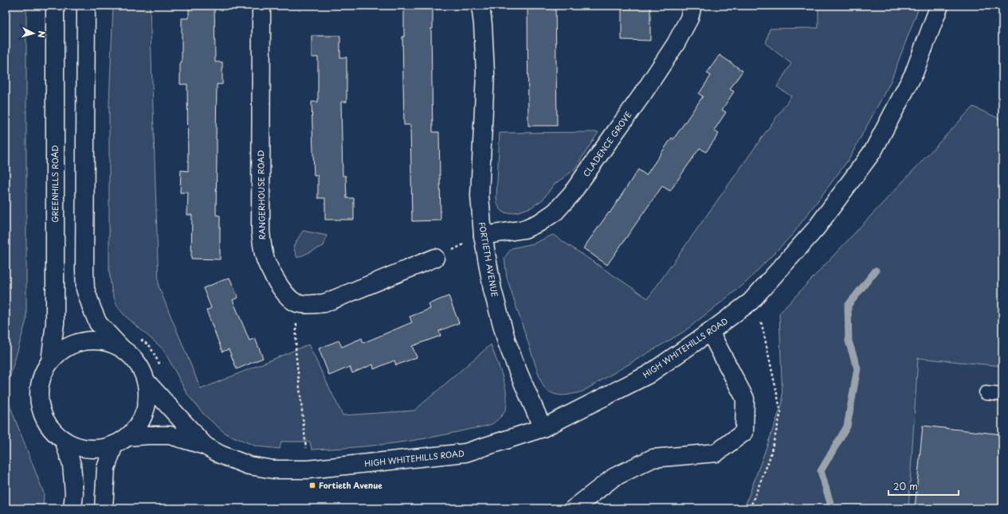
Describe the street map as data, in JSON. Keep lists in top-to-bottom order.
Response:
{
  "streets": {
    "street": [
      "CLADENCE GROVE",
      "GREENHILLS ROAD",
      "RANGERHOUSE ROAD",
      "FORTIETH AVENUE",
      "HIGH WHITEHILLS ROAD"
    ]
  },
  "crossings": [
    ["CLADENCE GROVE", "FORTIETH AVENUE"],
    ["GREENHILLS ROAD", "HIGH WHITEHILLS ROAD"],
    ["FORTIETH AVENUE", "HIGH WHITEHILLS ROAD"]
  ],
  "places": {
    "transit": ["Fortieth Avenue"]
  },
  "scale_bar": "20 m",
  "north": "right"
}
